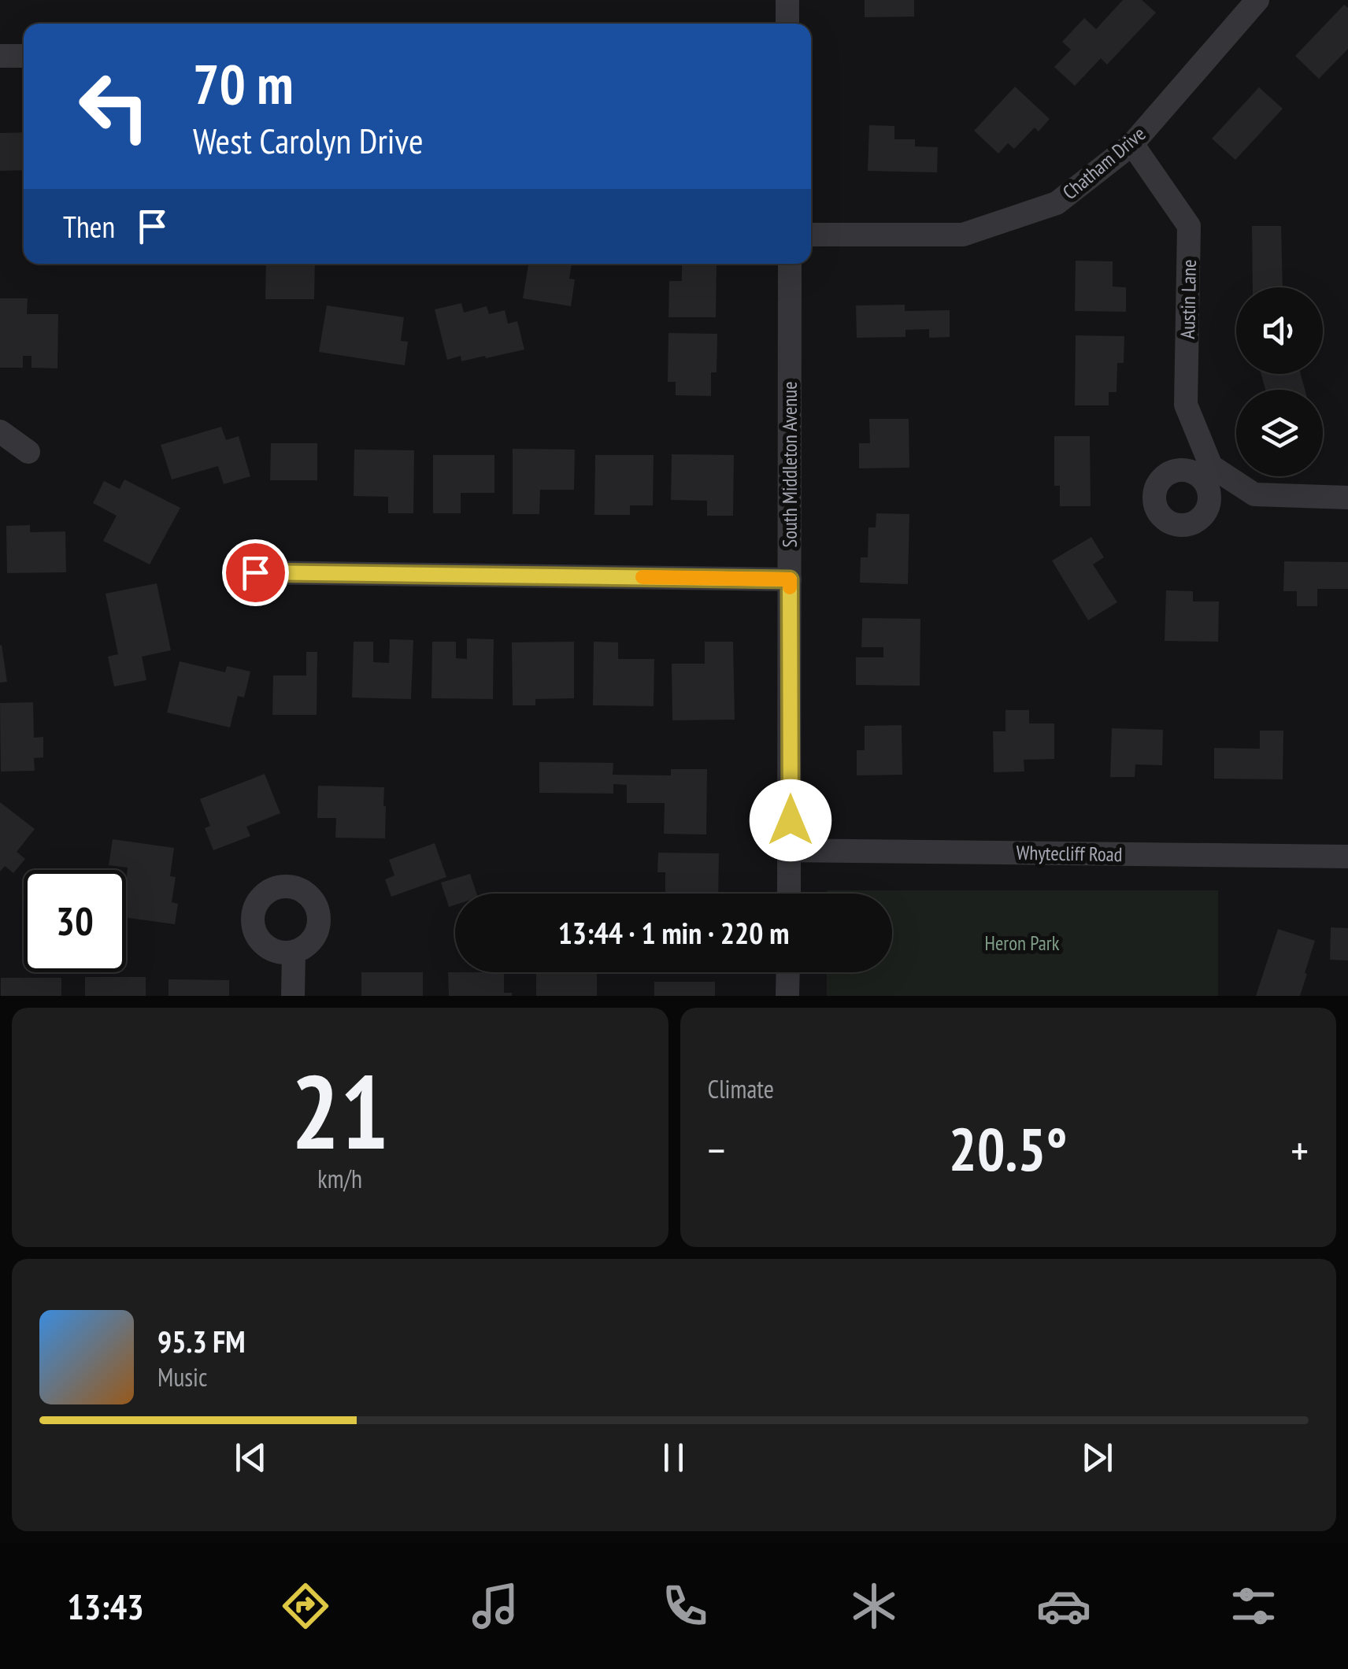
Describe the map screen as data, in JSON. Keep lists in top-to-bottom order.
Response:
{
  "streets": {
    "street": [
      "Chatham Drive",
      "Austin Lane",
      "South Middleton Avenue",
      "Whytecliff Road"
    ]
  },
  "crossings": [
    ["Chatham Drive", "Austin Lane"],
    ["South Middleton Avenue", "Whytecliff Road"]
  ],
  "parks": ["Heron Park"],
  "page": {
    "turn": ["70 m", "West Carolyn Drive"],
    "then": "Then",
    "limit": "30",
    "trip": "13:44 · 1 min · 220 m",
    "tile": [
      ["21", "km/h"],
      "Climate"
    ],
    "heat": ["−", "20.5°", "+"],
    "song": ["95.3 FM", "Music"],
    "tabs": "13:43"
  }
}
